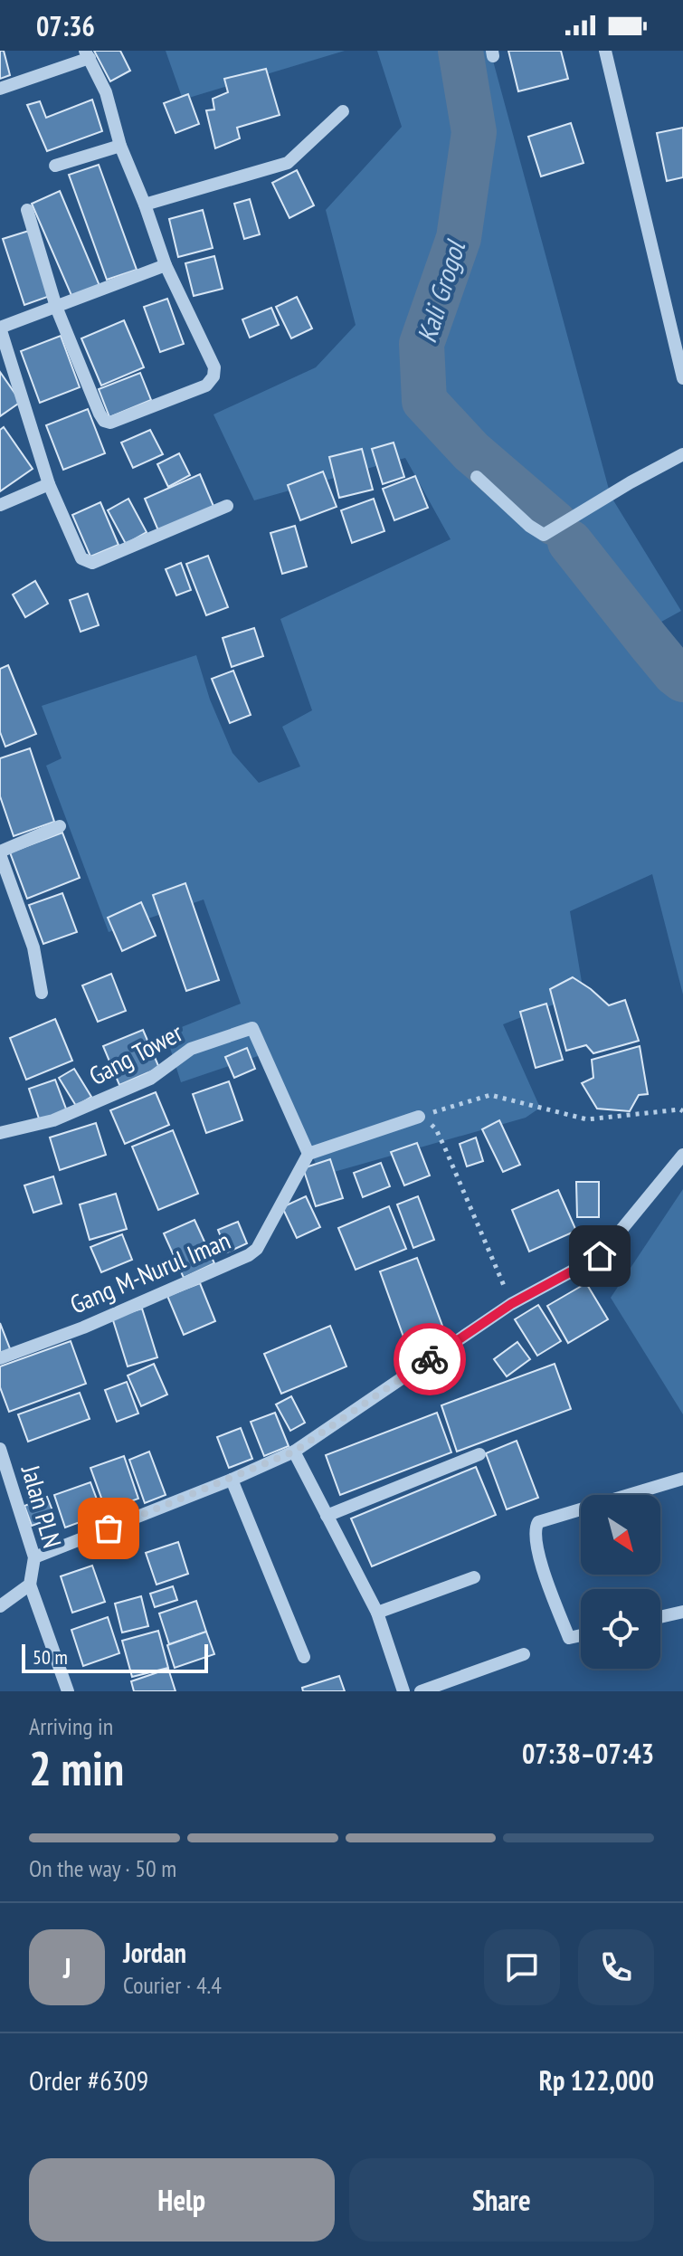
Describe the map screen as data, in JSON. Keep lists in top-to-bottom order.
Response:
{
  "streets": {
    "street": ["Gang Tower", "Gang M-Nurul Iman", "Jalan PLN"]
  },
  "crossings": [
    ["Gang Tower", "Gang M-Nurul Iman"]
  ],
  "water": ["Kali Grogol"],
  "scale_bar": "50 m",
  "north": "bottom right",
  "page": {
    "status": "07:36",
    "scale": "50 m",
    "heading": ["2 min", "Arriving in", "07:38–07:43"],
    "panel": [
      "Jordan",
      "Courier · 4.4",
      "Order #6309",
      "Rp 122,000"
    ],
    "bar": "On the way · 50 m",
    "round": "J",
    "buttons": ["Help", "Share"]
  }
}
